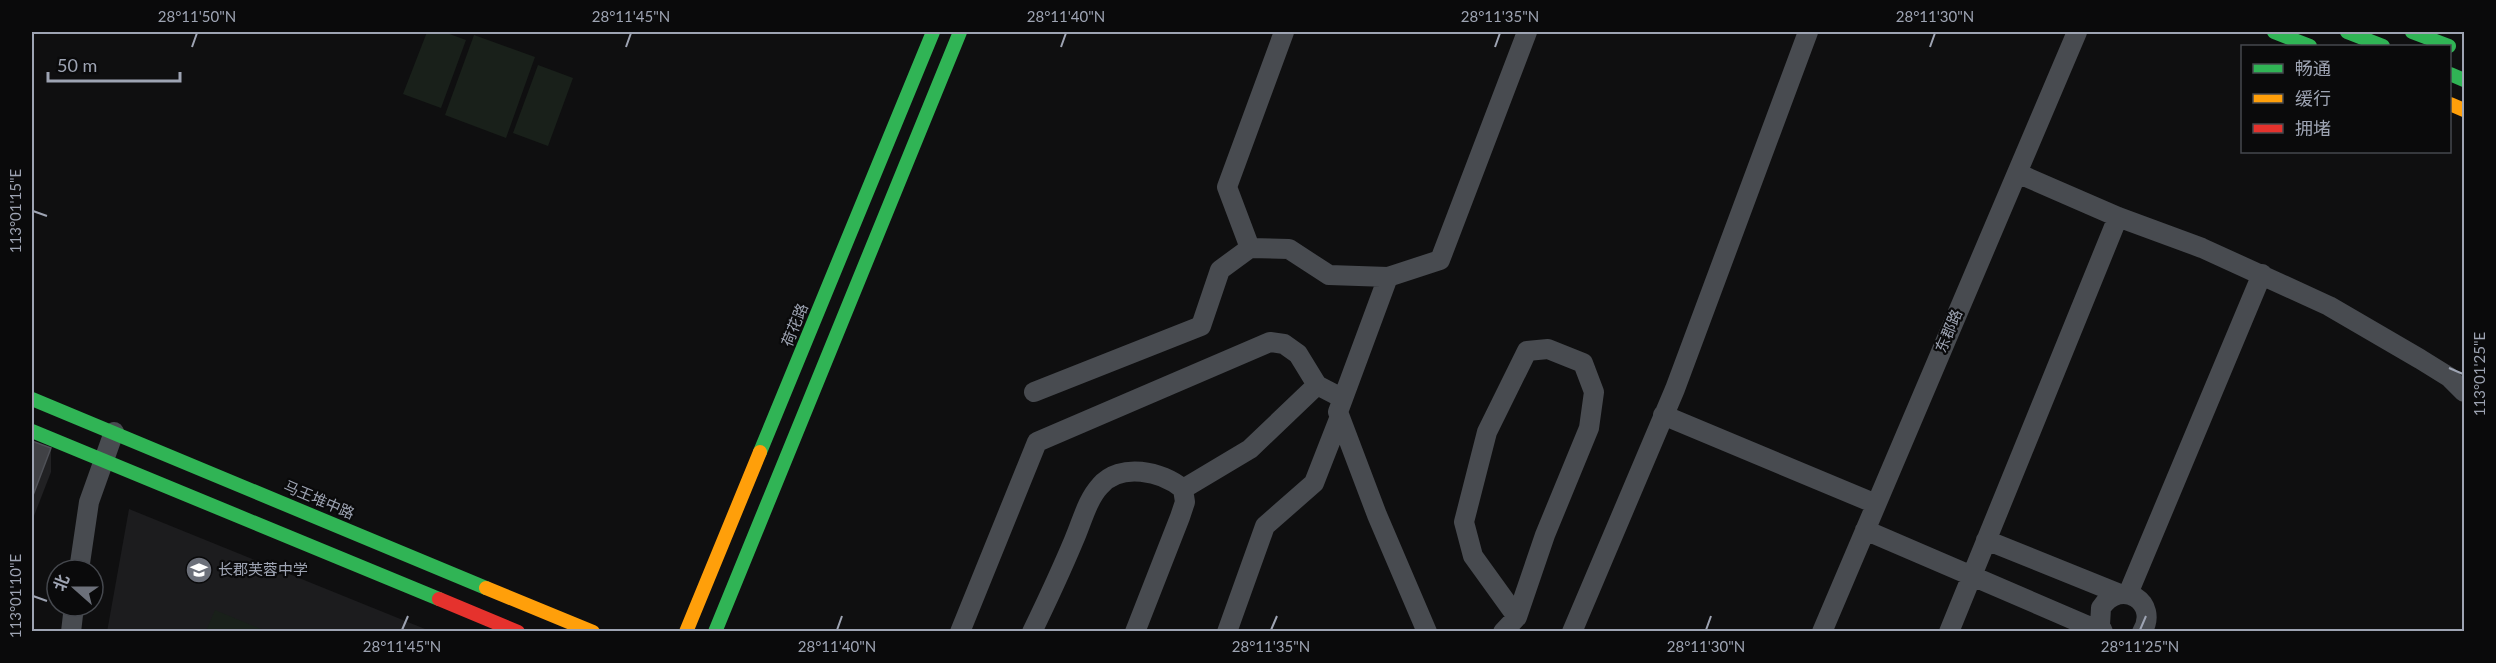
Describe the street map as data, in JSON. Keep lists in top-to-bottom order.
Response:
{
  "streets": {
    "main road": ["荷花路", "马王堆中路"],
    "street": ["东郡路"]
  },
  "places": {
    "school or university": ["长郡芙蓉中学"]
  },
  "legend": ["畅通", "缓行", "拥堵"],
  "scale_bar": "50 m",
  "north": "left",
  "coordinates": [
    "28°11'50\"N",
    "28°11'45\"N",
    "28°11'40\"N",
    "28°11'35\"N",
    "28°11'30\"N",
    "113°01'15\"E",
    "113°01'25\"E",
    "113°01'10\"E",
    "28°11'25\"N"
  ]
}
